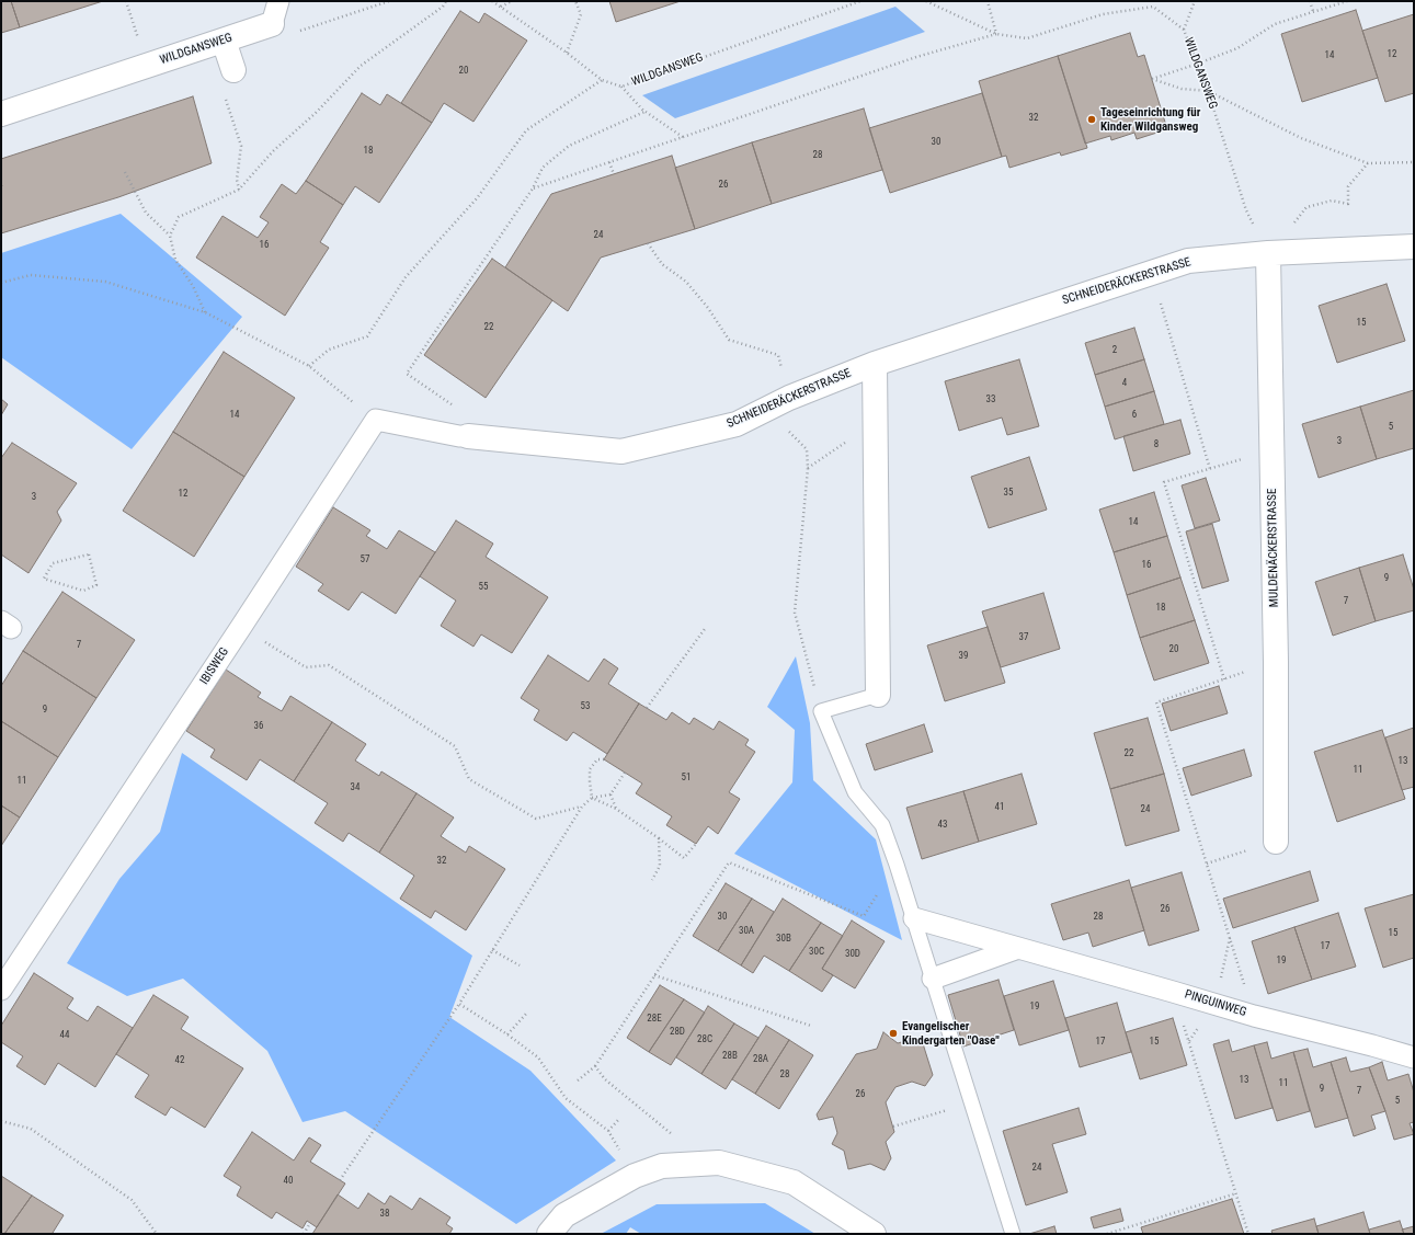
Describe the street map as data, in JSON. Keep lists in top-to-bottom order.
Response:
{
  "streets": {
    "street": [
      "WILDGANSWEG",
      "SCHNEIDERÄCKERSTRASSE",
      "MULDENÄCKERSTRASSE",
      "IBISWEG",
      "PINGUINWEG"
    ]
  },
  "crossings": [
    ["WILDGANSWEG", "SCHNEIDERÄCKERSTRASSE"],
    ["WILDGANSWEG", "MULDENÄCKERSTRASSE"],
    ["SCHNEIDERÄCKERSTRASSE", "MULDENÄCKERSTRASSE"]
  ],
  "places": ["Tageseinrichtung für Kinder Wildgansweg", "Evangelischer Kindergarten \"Oase\""],
  "house_numbers": [
    "12",
    "14",
    "20",
    "32",
    "30",
    "18",
    "28",
    "26",
    "24",
    "16",
    "15",
    "22",
    "2",
    "4",
    "33",
    "14",
    "6",
    "5",
    "3",
    "8",
    "35",
    "12",
    "3",
    "14",
    "57",
    "16",
    "9",
    "55",
    "7",
    "18",
    "37",
    "7",
    "20",
    "39",
    "53",
    "9",
    "36",
    "22",
    "13",
    "11",
    "51",
    "11",
    "34",
    "41",
    "24",
    "43",
    "32",
    "26",
    "30",
    "28",
    "30A",
    "15",
    "30B",
    "17",
    "30C",
    "30D",
    "19",
    "19",
    "28E",
    "28D",
    "44",
    "28C",
    "17",
    "15",
    "28B",
    "28A",
    "42",
    "28",
    "13",
    "11",
    "9",
    "7",
    "26",
    "5",
    "24",
    "40",
    "38"
  ]
}
